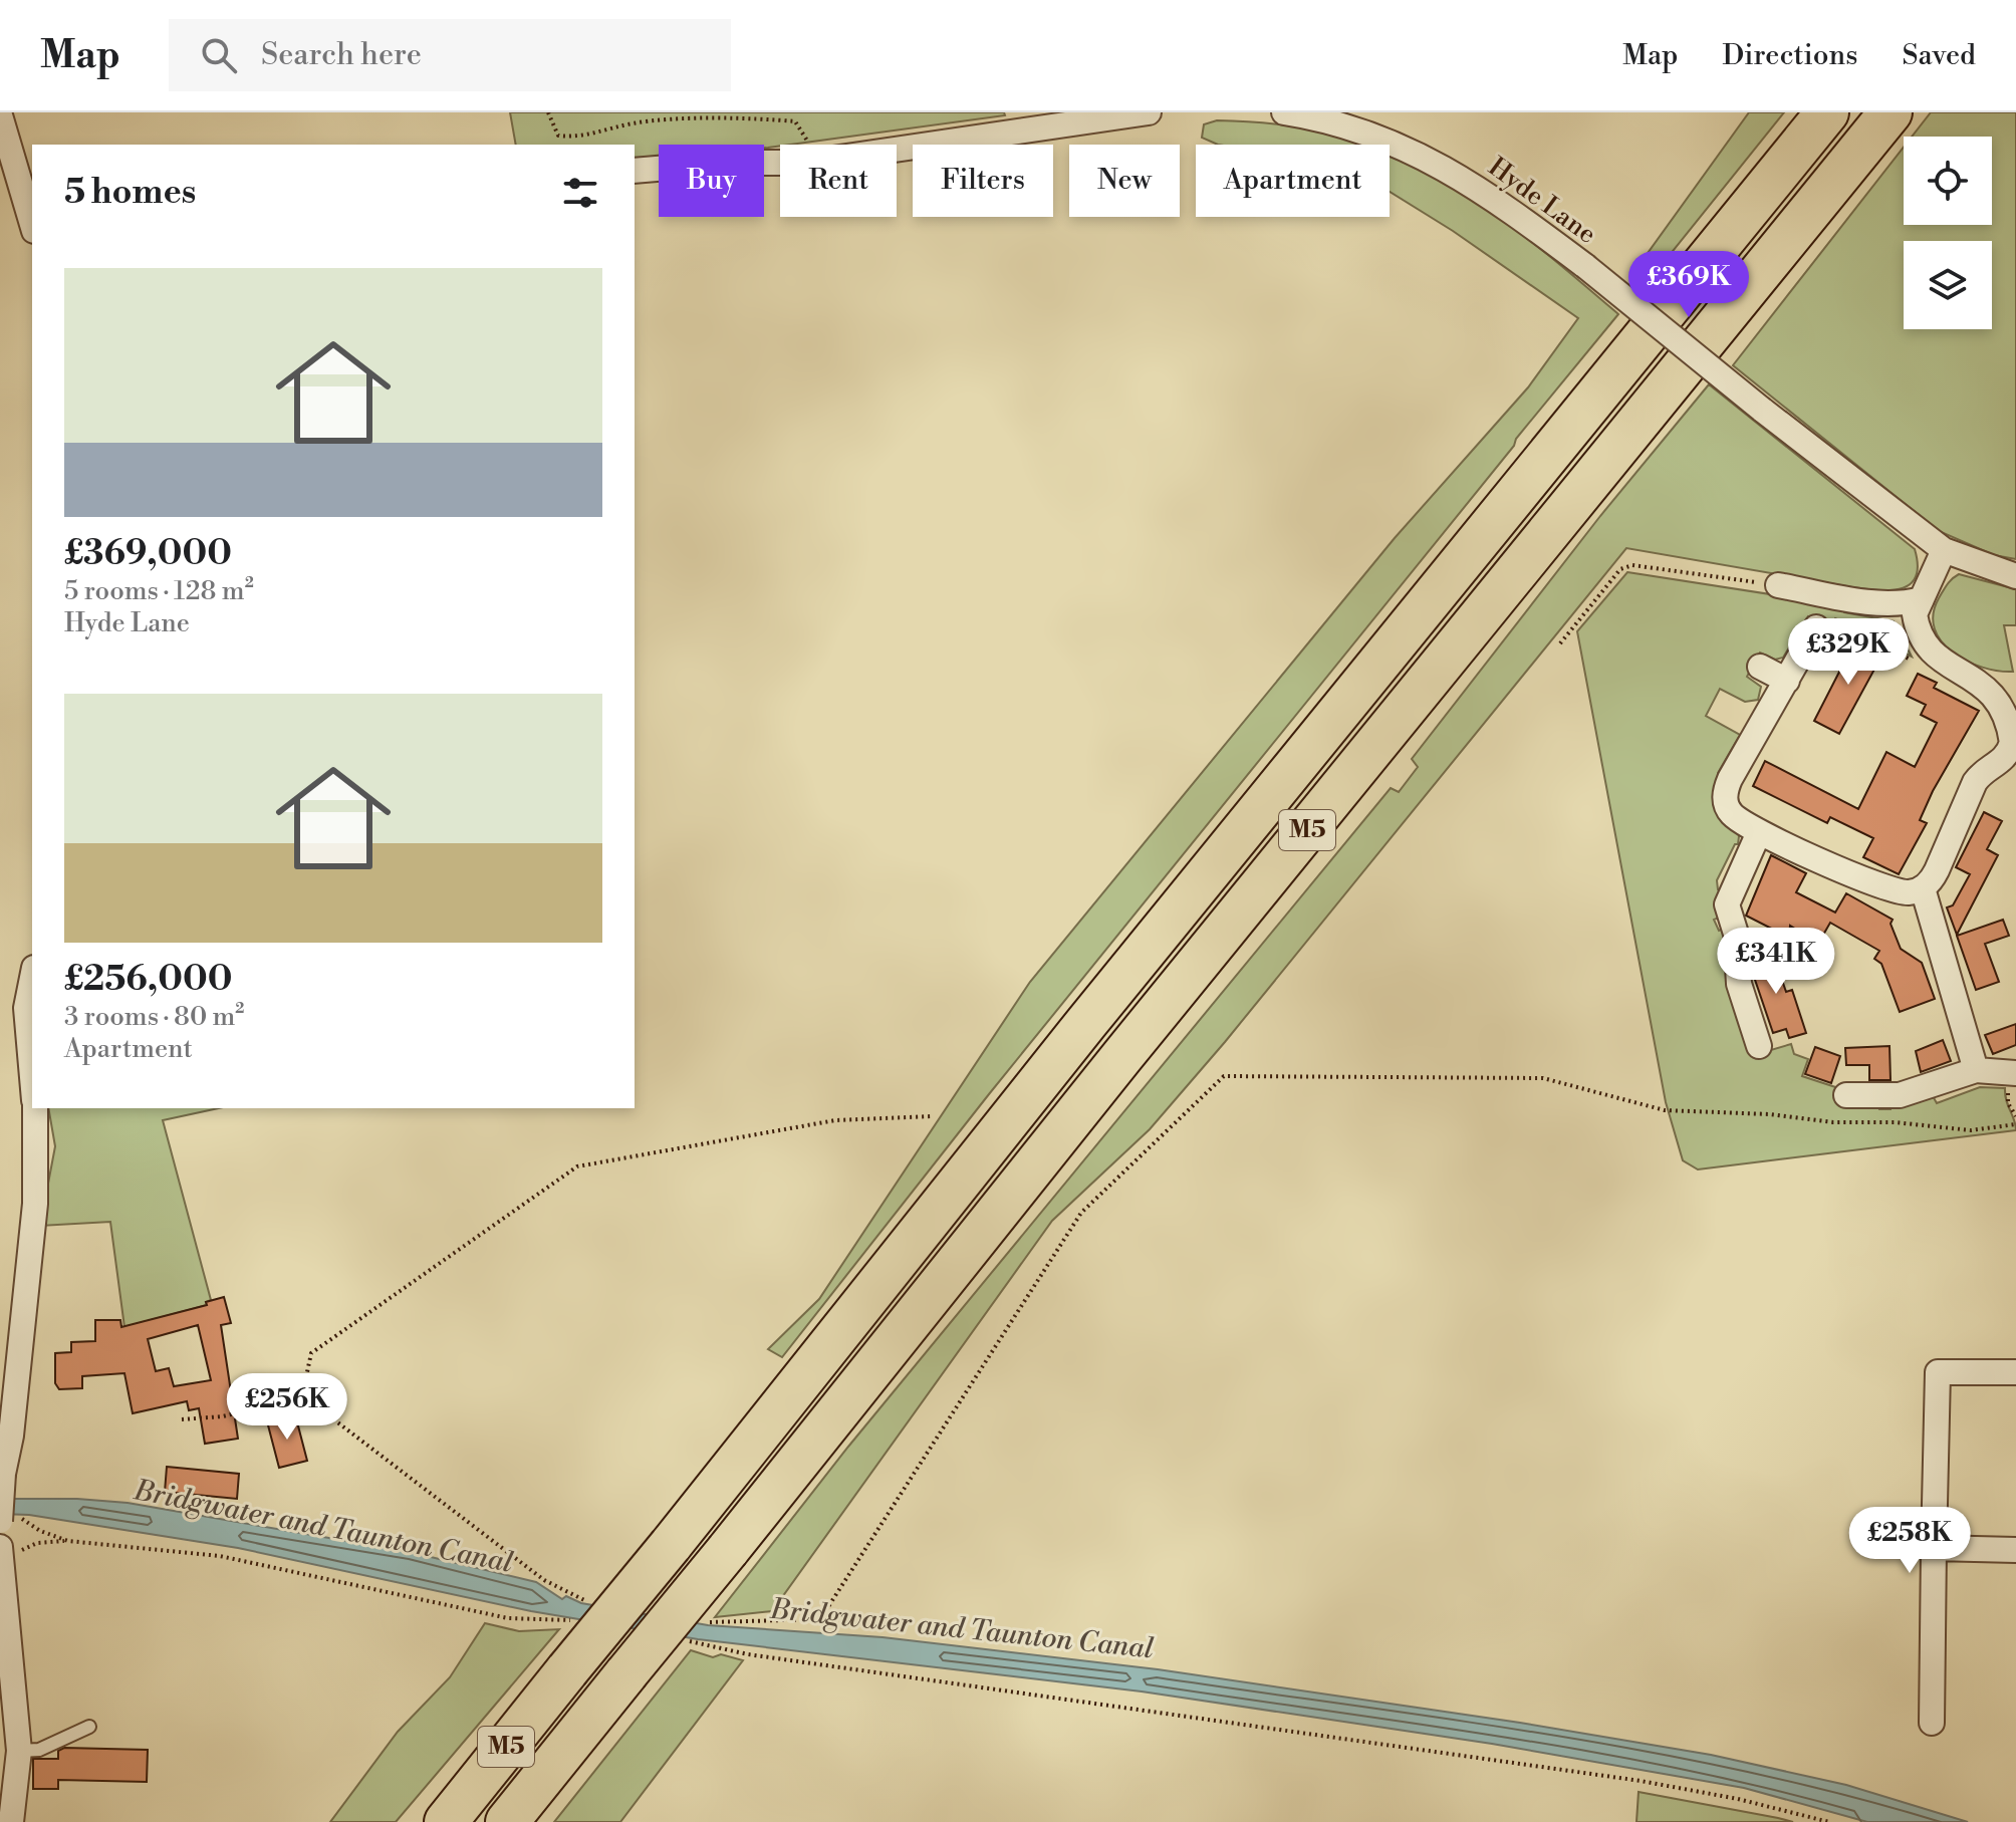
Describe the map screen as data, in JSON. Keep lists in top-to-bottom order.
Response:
{
  "streets": {
    "highway": ["M5"],
    "street": ["Hyde Lane"]
  },
  "water": ["Bridgwater and Taunton Canal"],
  "page": {
    "header": "Map",
    "search": "Search here",
    "nav": ["Map", "Directions", "Saved"],
    "chip": [
      "Buy",
      "Rent",
      "Filters",
      "New",
      "Apartment"
    ],
    "heading": "5 homes",
    "list": [
      {
        "name": "£369,000",
        "note": "5 rooms · 128 m² · Hyde Lane"
      },
      {
        "name": "£256,000",
        "note": "3 rooms · 80 m² · Apartment"
      }
    ],
    "price": [
      "£369K",
      "£329K",
      "£341K",
      "£256K",
      "£258K"
    ]
  }
}
